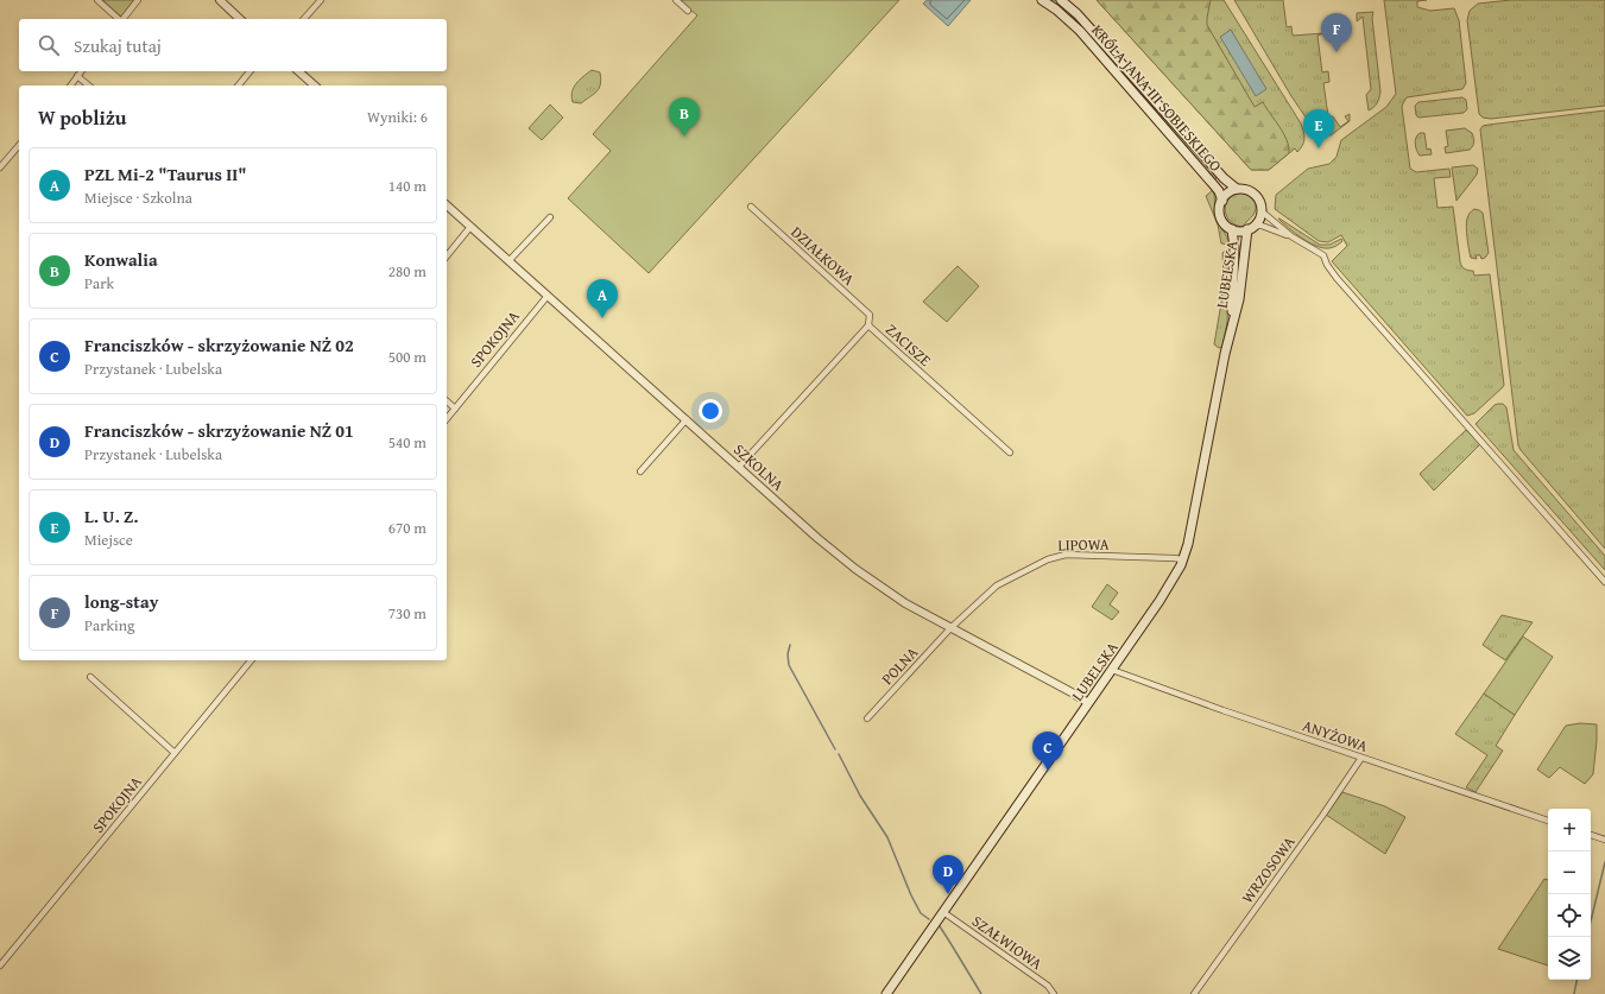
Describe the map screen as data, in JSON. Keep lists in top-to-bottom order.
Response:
{
  "streets": {
    "main road": ["KRÓLA JANA III SOBIESKIEGO", "LUBELSKA"],
    "street": [
      "DZIAŁKOWA",
      "SPOKOJNA",
      "ZACISZE",
      "SZKOLNA",
      "LIPOWA",
      "POLNA",
      "ANYŻOWA",
      "WRZOSOWA",
      "SZAŁWIOWA"
    ]
  },
  "crossings": [
    ["KRÓLA JANA III SOBIESKIEGO", "LUBELSKA"],
    ["DZIAŁKOWA", "ZACISZE"],
    ["LUBELSKA", "SZKOLNA"],
    ["LUBELSKA", "LIPOWA"],
    ["LUBELSKA", "ANYŻOWA"],
    ["LUBELSKA", "SZAŁWIOWA"],
    ["SPOKOJNA", "SZKOLNA"],
    ["ZACISZE", "SZKOLNA"],
    ["SZKOLNA", "LIPOWA"],
    ["SZKOLNA", "POLNA"],
    ["LIPOWA", "POLNA"],
    ["ANYŻOWA", "WRZOSOWA"]
  ],
  "page": {
    "pins": [
      "F",
      "B",
      "E",
      "A",
      "C",
      "D"
    ],
    "search": "Szukaj tutaj",
    "heading": ["W pobliżu", "Wyniki: 6"],
    "list": [
      {
        "mark": "A",
        "name": "PZL Mi-2 \"Taurus II\"",
        "note": "Miejsce · Szkolna",
        "value": "140 m"
      },
      {
        "mark": "B",
        "name": "Konwalia",
        "note": "Park",
        "value": "280 m"
      },
      {
        "mark": "C",
        "name": "Franciszków - skrzyżowanie NŻ 02",
        "note": "Przystanek · Lubelska",
        "value": "500 m"
      },
      {
        "mark": "D",
        "name": "Franciszków - skrzyżowanie NŻ 01",
        "note": "Przystanek · Lubelska",
        "value": "540 m"
      },
      {
        "mark": "E",
        "name": "L. U. Z.",
        "note": "Miejsce",
        "value": "670 m"
      },
      {
        "mark": "F",
        "name": "long-stay",
        "note": "Parking",
        "value": "730 m"
      }
    ],
    "map_buttons": ["+", "−"]
  }
}
